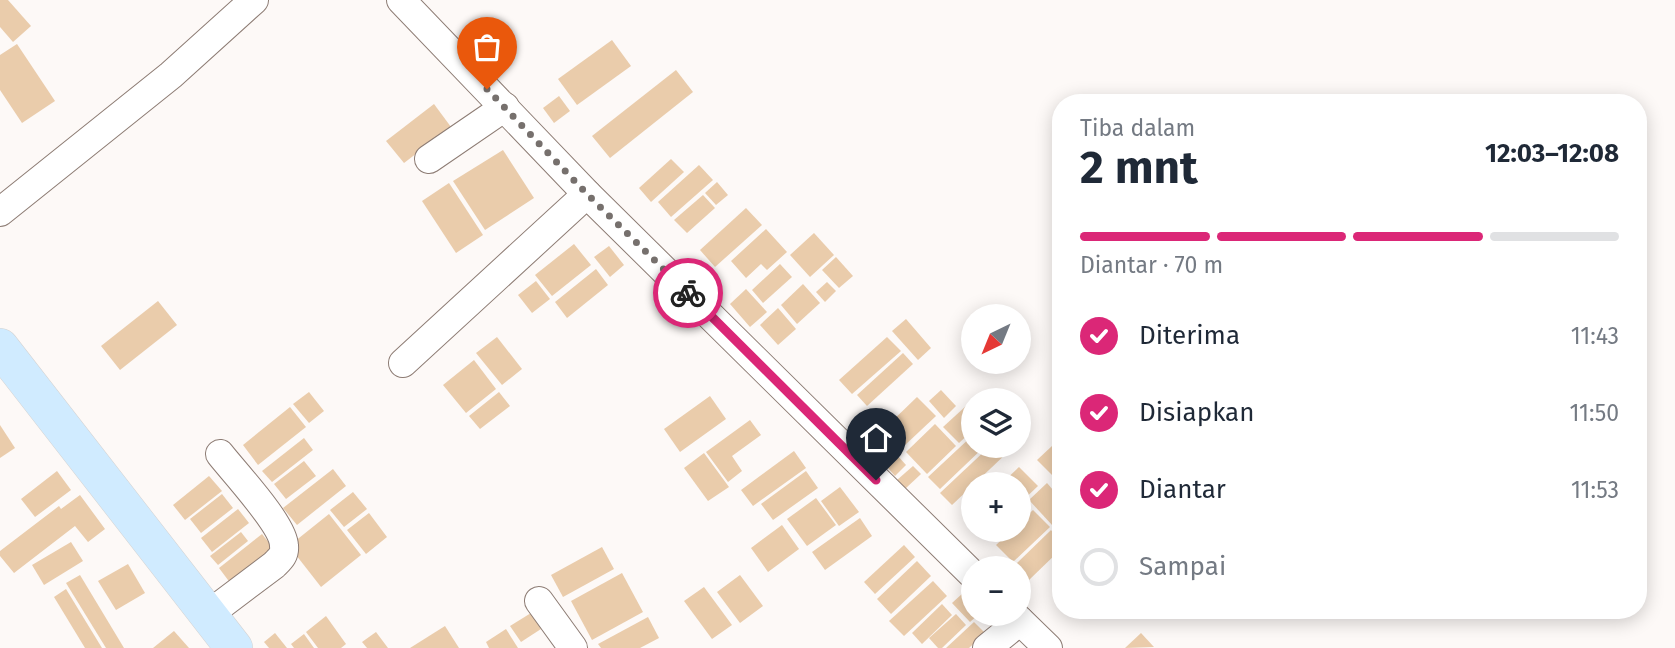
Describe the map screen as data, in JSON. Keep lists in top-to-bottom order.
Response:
{
  "north": "bottom left",
  "page": {
    "heading": ["2 mnt", "Tiba dalam", "12:03–12:08"],
    "bar": "Diantar · 70 m",
    "list": [
      ["Diterima", "11:43"],
      ["Disiapkan", "11:50"],
      ["Diantar", "11:53"],
      "Sampai"
    ],
    "map_buttons": ["+", "−"]
  }
}
